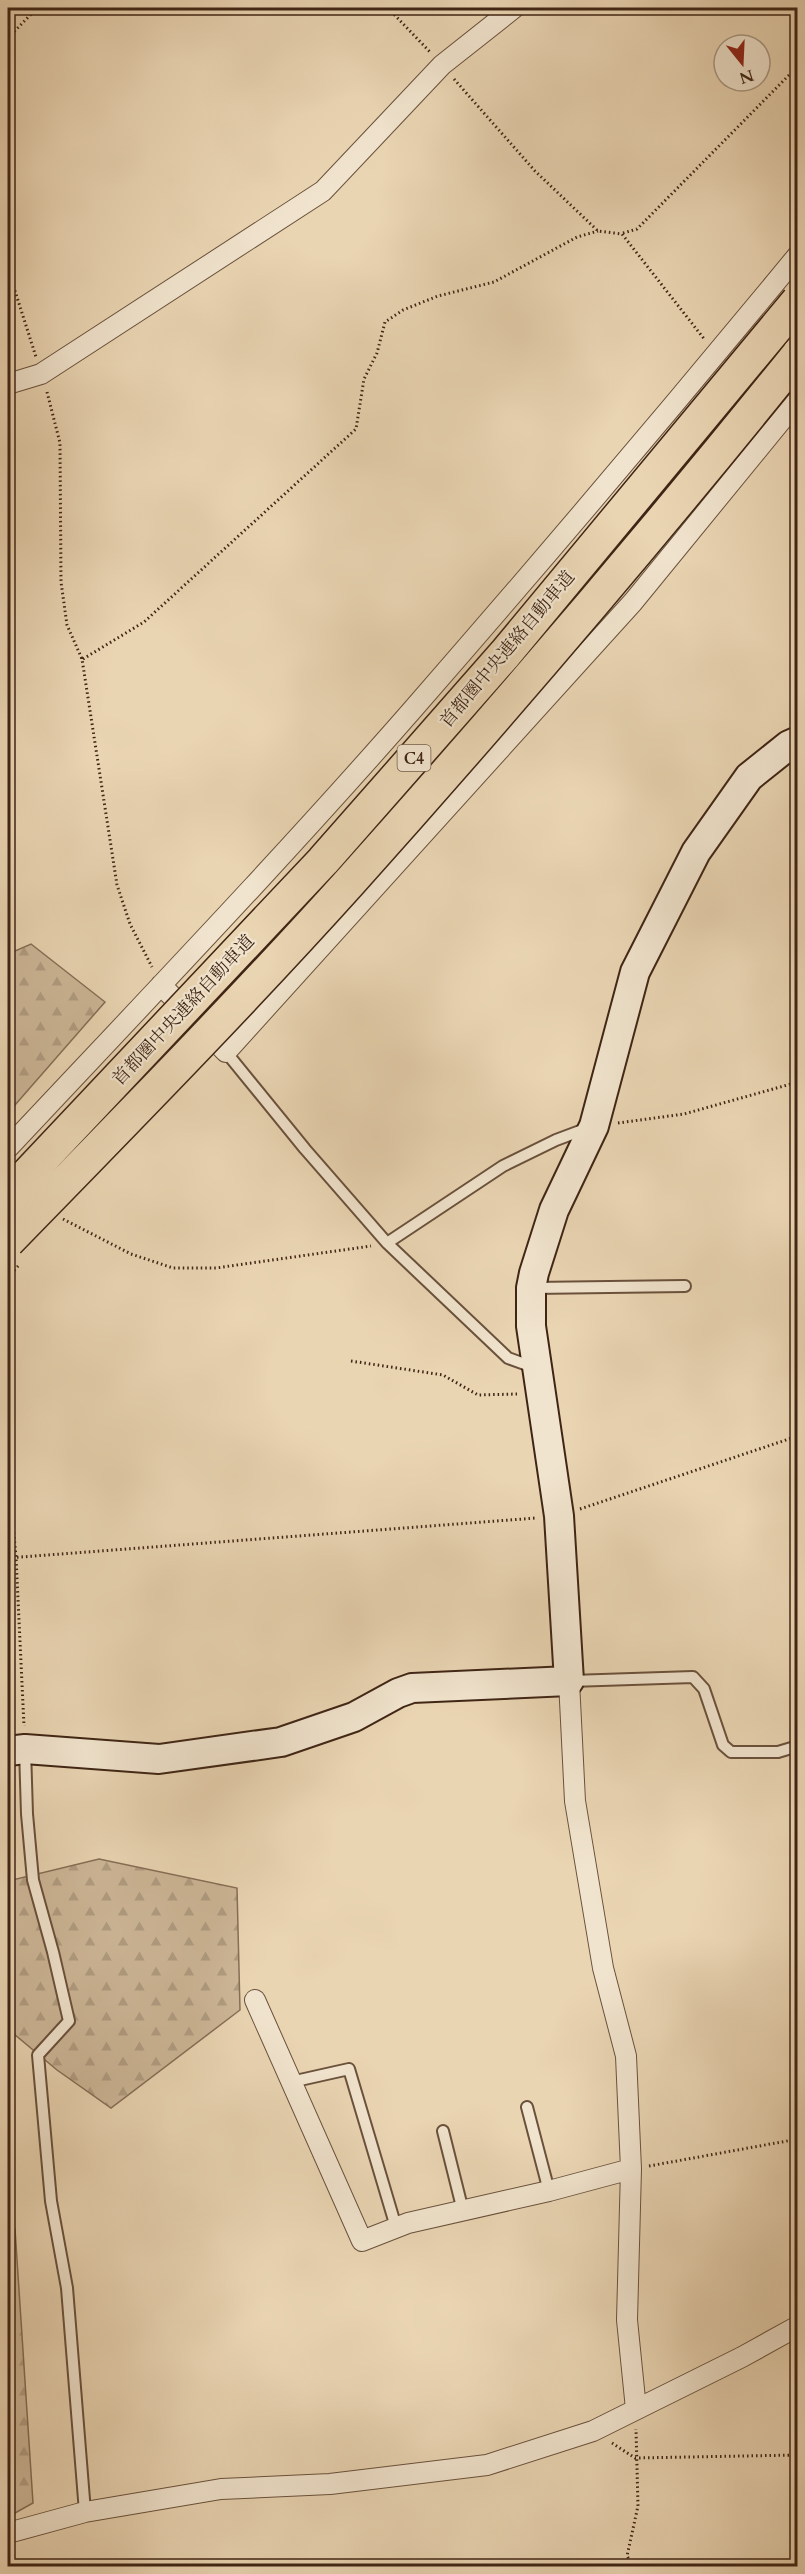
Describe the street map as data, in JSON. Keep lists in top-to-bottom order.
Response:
{
  "streets": {
    "highway": ["首都圏中央連絡自動車道", "C4"]
  },
  "north": "bottom"
}
